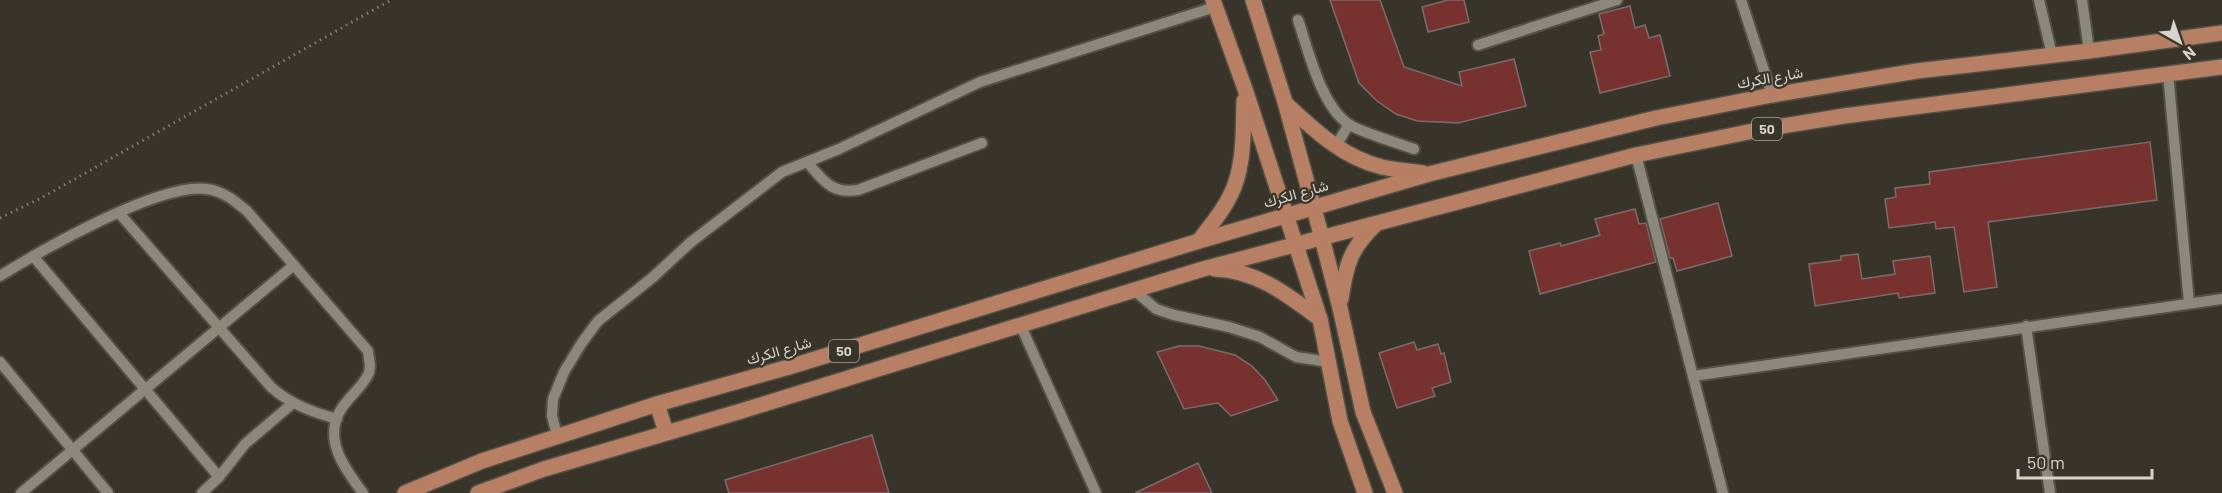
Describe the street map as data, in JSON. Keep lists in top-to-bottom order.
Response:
{
  "streets": {
    "main road": ["شارع الكرك", "50"]
  },
  "scale_bar": "50 m",
  "north": "bottom right"
}
